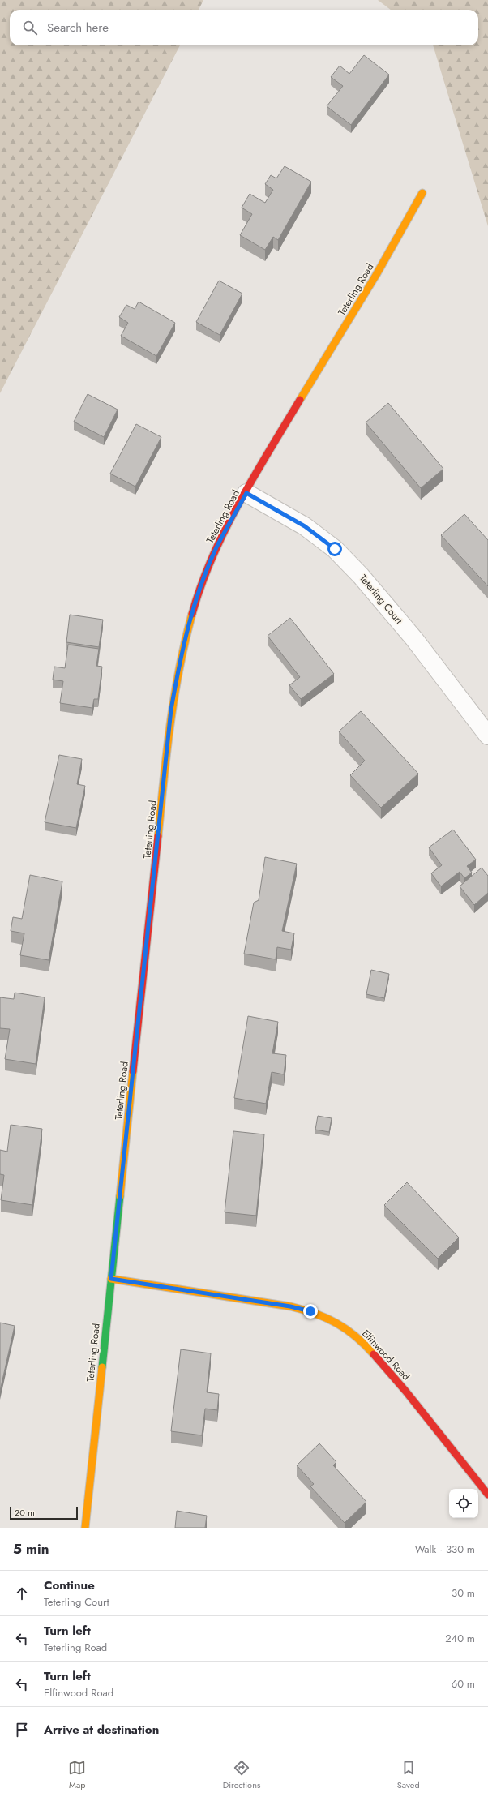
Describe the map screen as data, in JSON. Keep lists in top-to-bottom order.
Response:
{
  "streets": {
    "street": ["Teterling Road", "Teterling Court", "Elfinwood Road"]
  },
  "crossings": [
    ["Teterling Road", "Teterling Court"],
    ["Teterling Road", "Elfinwood Road"]
  ],
  "scale_bar": "20 m",
  "page": {
    "search": "Search here",
    "scale": "20 m",
    "heading": ["5 min", "Walk · 330 m"],
    "list": [
      ["Continue", "Teterling Court", "30 m"],
      ["Turn left", "Teterling Road", "240 m"],
      ["Turn left", "Elfinwood Road", "60 m"],
      "Arrive at destination"
    ],
    "nav": ["Map", "Directions", "Saved"]
  }
}
